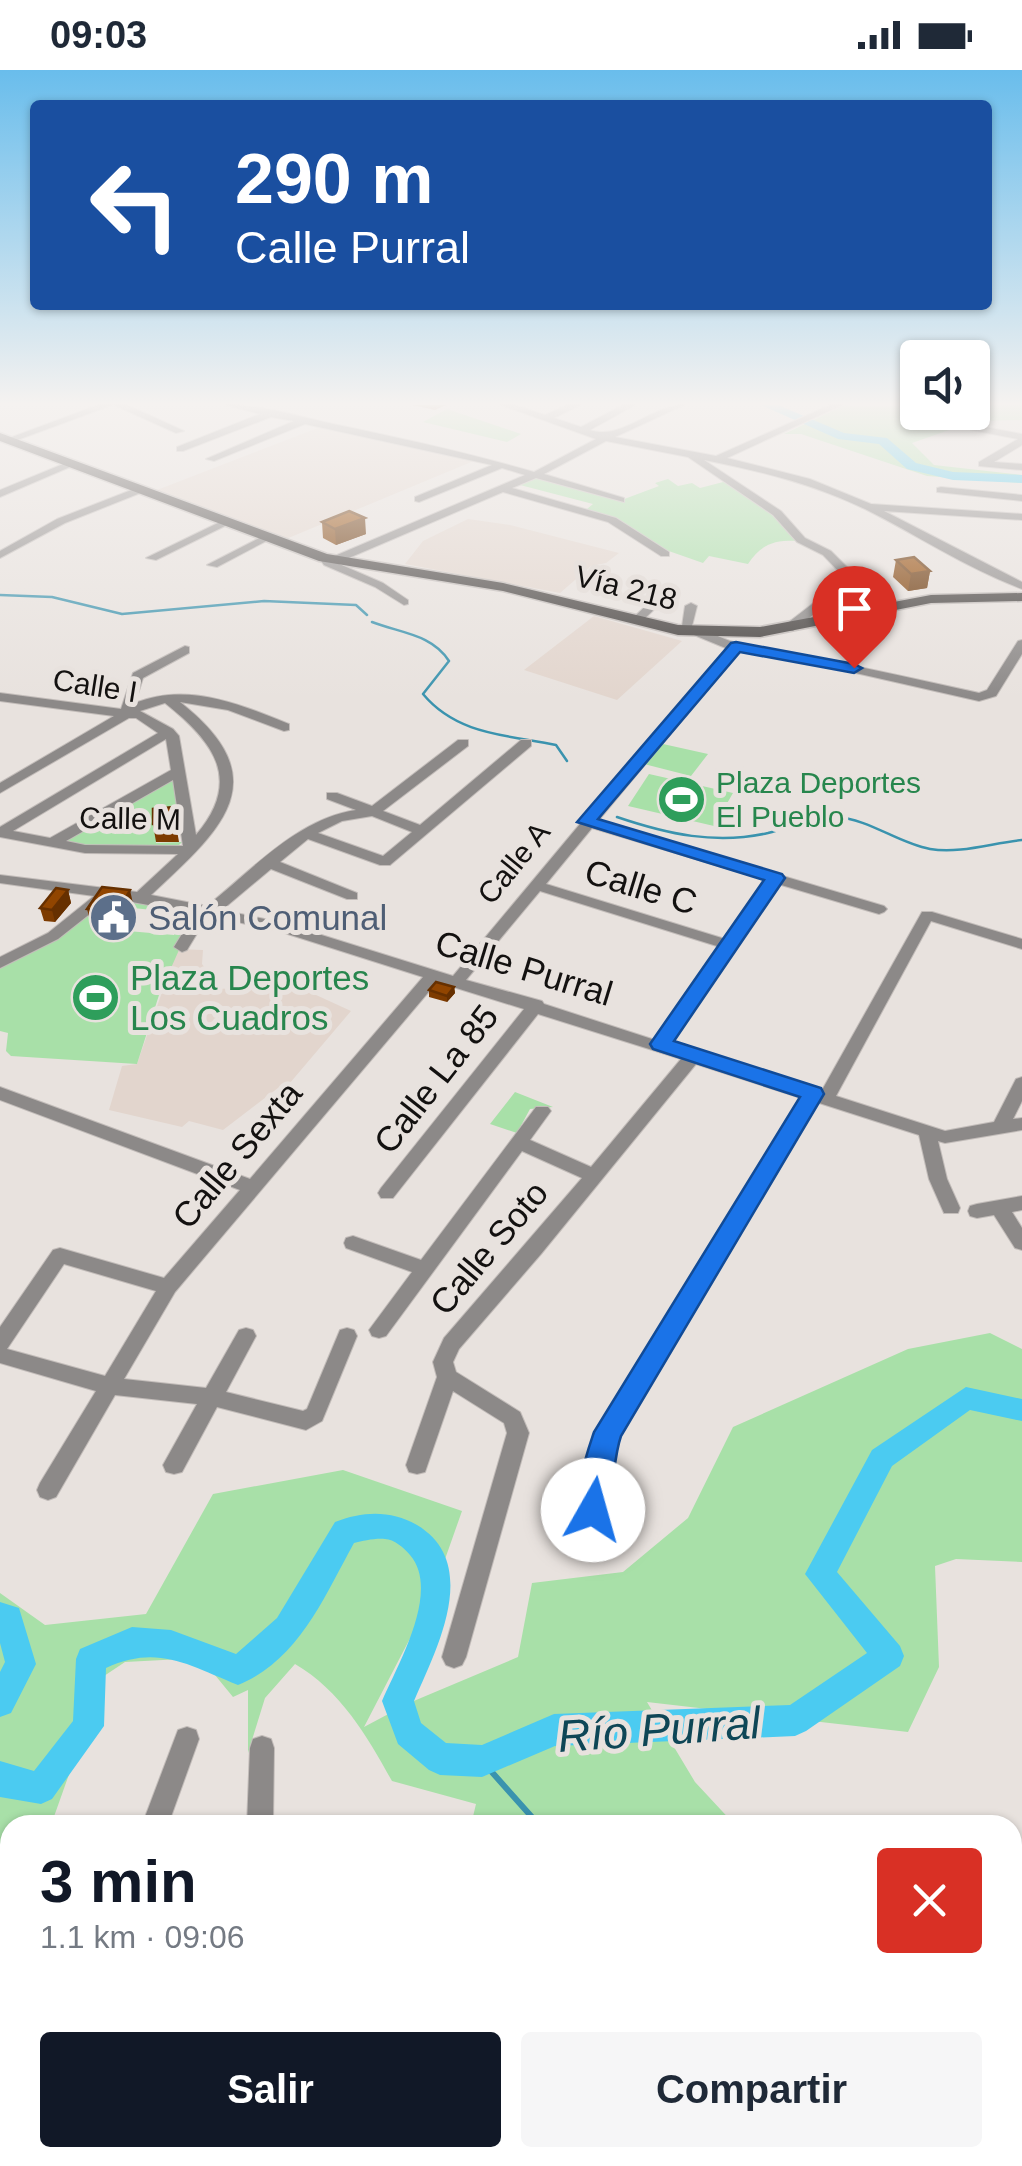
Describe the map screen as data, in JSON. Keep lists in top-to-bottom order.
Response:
{
  "streets": {
    "main road": ["Vía 218"],
    "street": [
      "Calle I",
      "Calle M",
      "Calle A",
      "Calle C",
      "Calle Purral",
      "Calle La 85",
      "Calle Sexta",
      "Calle Soto"
    ]
  },
  "crossings": [
    ["Calle I", "Calle M"],
    ["Calle A", "Calle C"],
    ["Calle A", "Calle Purral"],
    ["Calle Purral", "Calle La 85"],
    ["Calle Purral", "Calle Sexta"],
    ["Calle Purral", "Calle Soto"]
  ],
  "water": ["Río Purral"],
  "places": {
    "sports": ["Plaza Deportes El Pueblo", "Plaza Deportes Los Cuadros"],
    "public building": ["Salón Comunal"]
  },
  "page": {
    "status": "09:03",
    "turn": ["290 m", "Calle Purral"],
    "heading": ["3 min", "1.1 km · 09:06"],
    "buttons": ["Salir", "Compartir"]
  }
}
